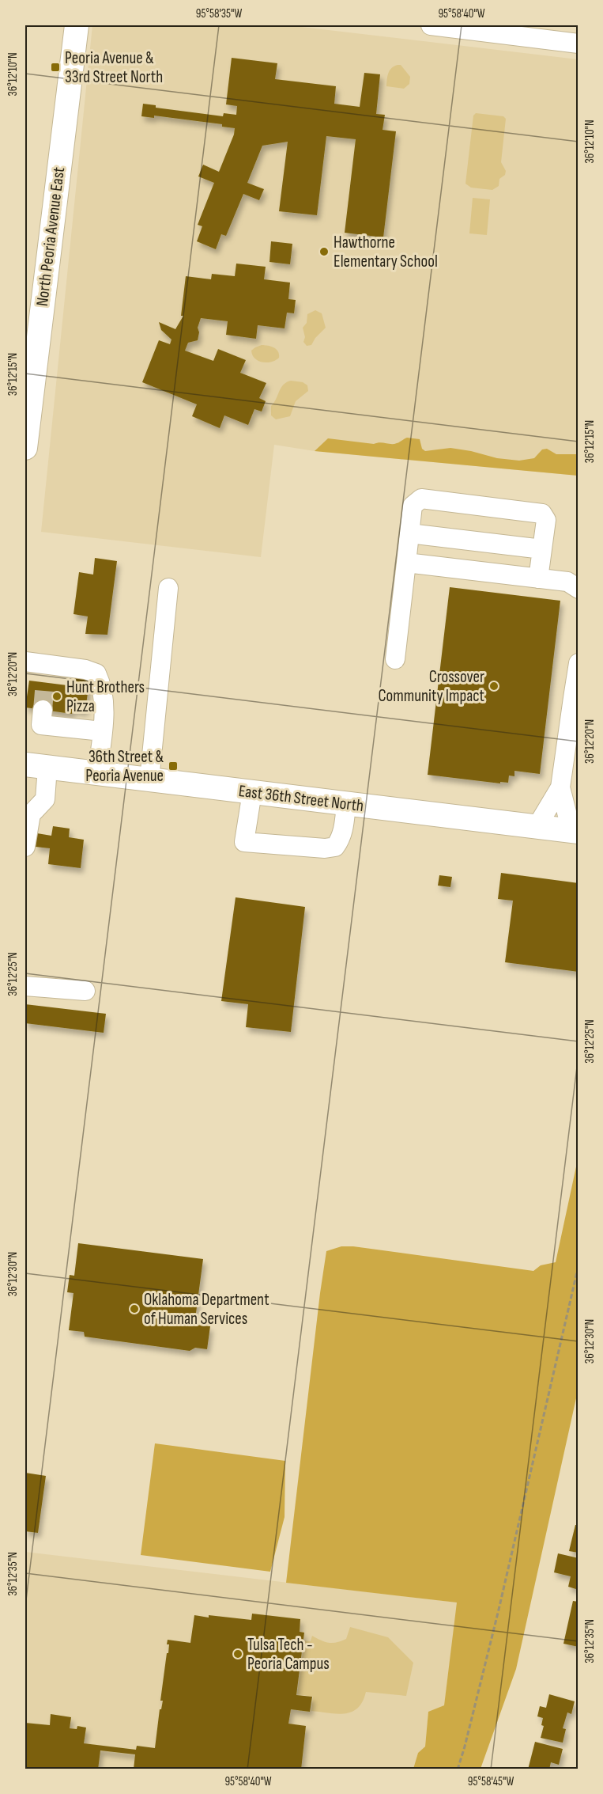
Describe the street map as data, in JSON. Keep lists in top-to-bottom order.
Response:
{
  "streets": {
    "main road": ["North Peoria Avenue East", "East 36th Street North"]
  },
  "places": {
    "transit": ["Peoria Avenue & 33rd Street North", "36th Street & Peoria Avenue"],
    "other": [
      "Hawthorne Elementary School",
      "Crossover Community Impact",
      "Hunt Brothers Pizza",
      "Oklahoma Department of Human Services",
      "Tulsa Tech - Peoria Campus"
    ]
  },
  "coordinates": [
    "95°58'35\"W",
    "95°58'40\"W",
    "36°12'10\"N",
    "36°12'15\"N",
    "36°12'20\"N",
    "36°12'25\"N",
    "36°12'30\"N",
    "36°12'35\"N",
    "95°58'45\"W"
  ]
}
